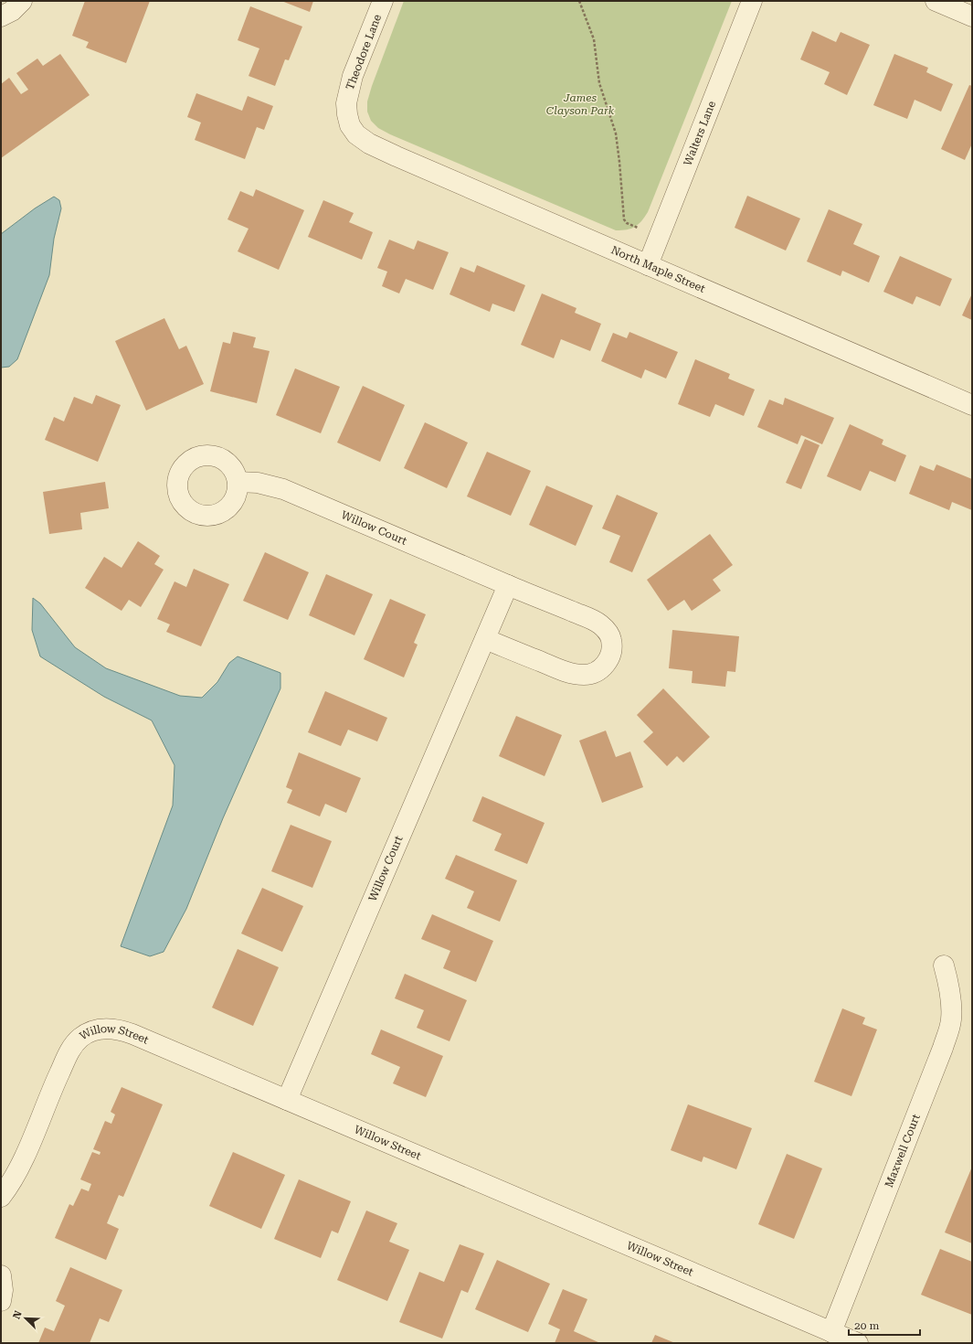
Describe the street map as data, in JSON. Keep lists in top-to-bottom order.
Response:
{
  "streets": {
    "street": [
      "Theodore Lane",
      "Walters Lane",
      "North Maple Street",
      "Willow Court",
      "Willow Street",
      "Maxwell Court"
    ]
  },
  "crossings": [
    ["Theodore Lane", "North Maple Street"],
    ["Walters Lane", "North Maple Street"],
    ["Willow Court", "Willow Street"],
    ["Willow Street", "Maxwell Court"]
  ],
  "parks": ["James Clayson Park"],
  "scale_bar": "20 m",
  "north": "top left"
}
